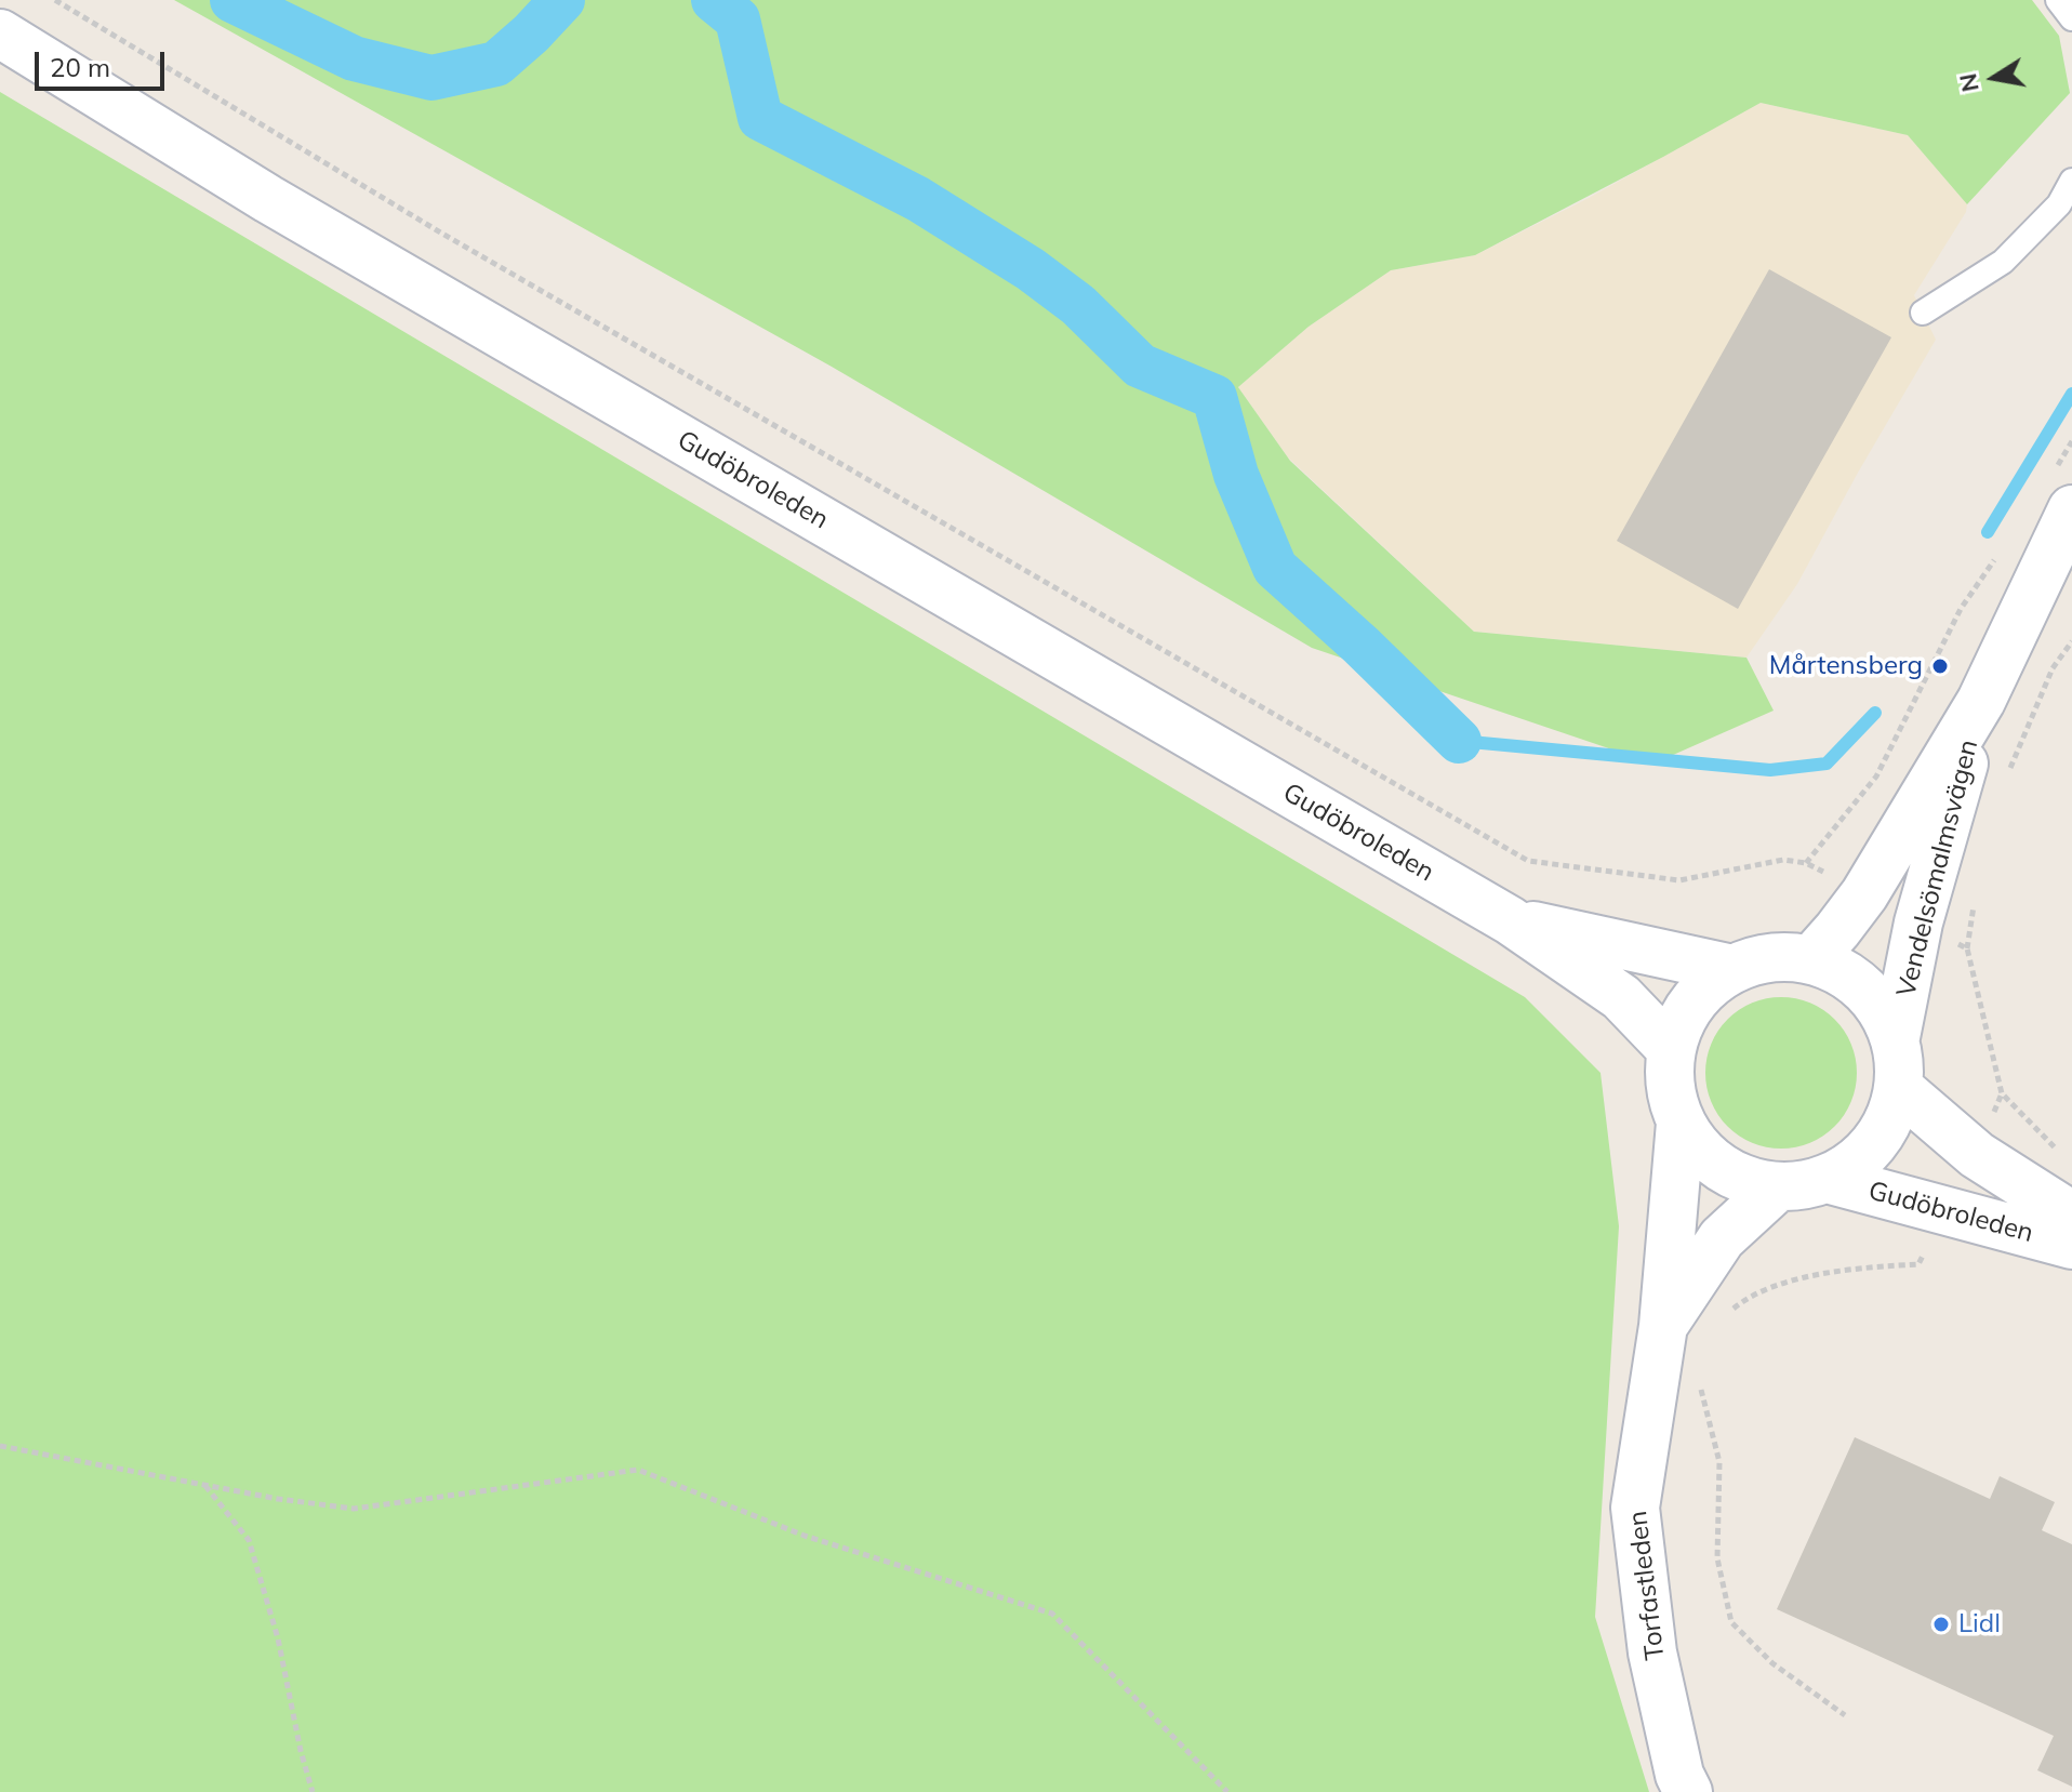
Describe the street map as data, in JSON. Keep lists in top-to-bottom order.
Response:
{
  "streets": {
    "main road": ["Gudöbroleden", "Vendelsömalmsvägen", "Torfastleden"]
  },
  "crossings": [
    ["Gudöbroleden", "Vendelsömalmsvägen"],
    ["Gudöbroleden", "Torfastleden"],
    ["Vendelsömalmsvägen", "Torfastleden"]
  ],
  "places": ["Mårtensberg", "Lidl"],
  "scale_bar": "20 m",
  "north": "left"
}
